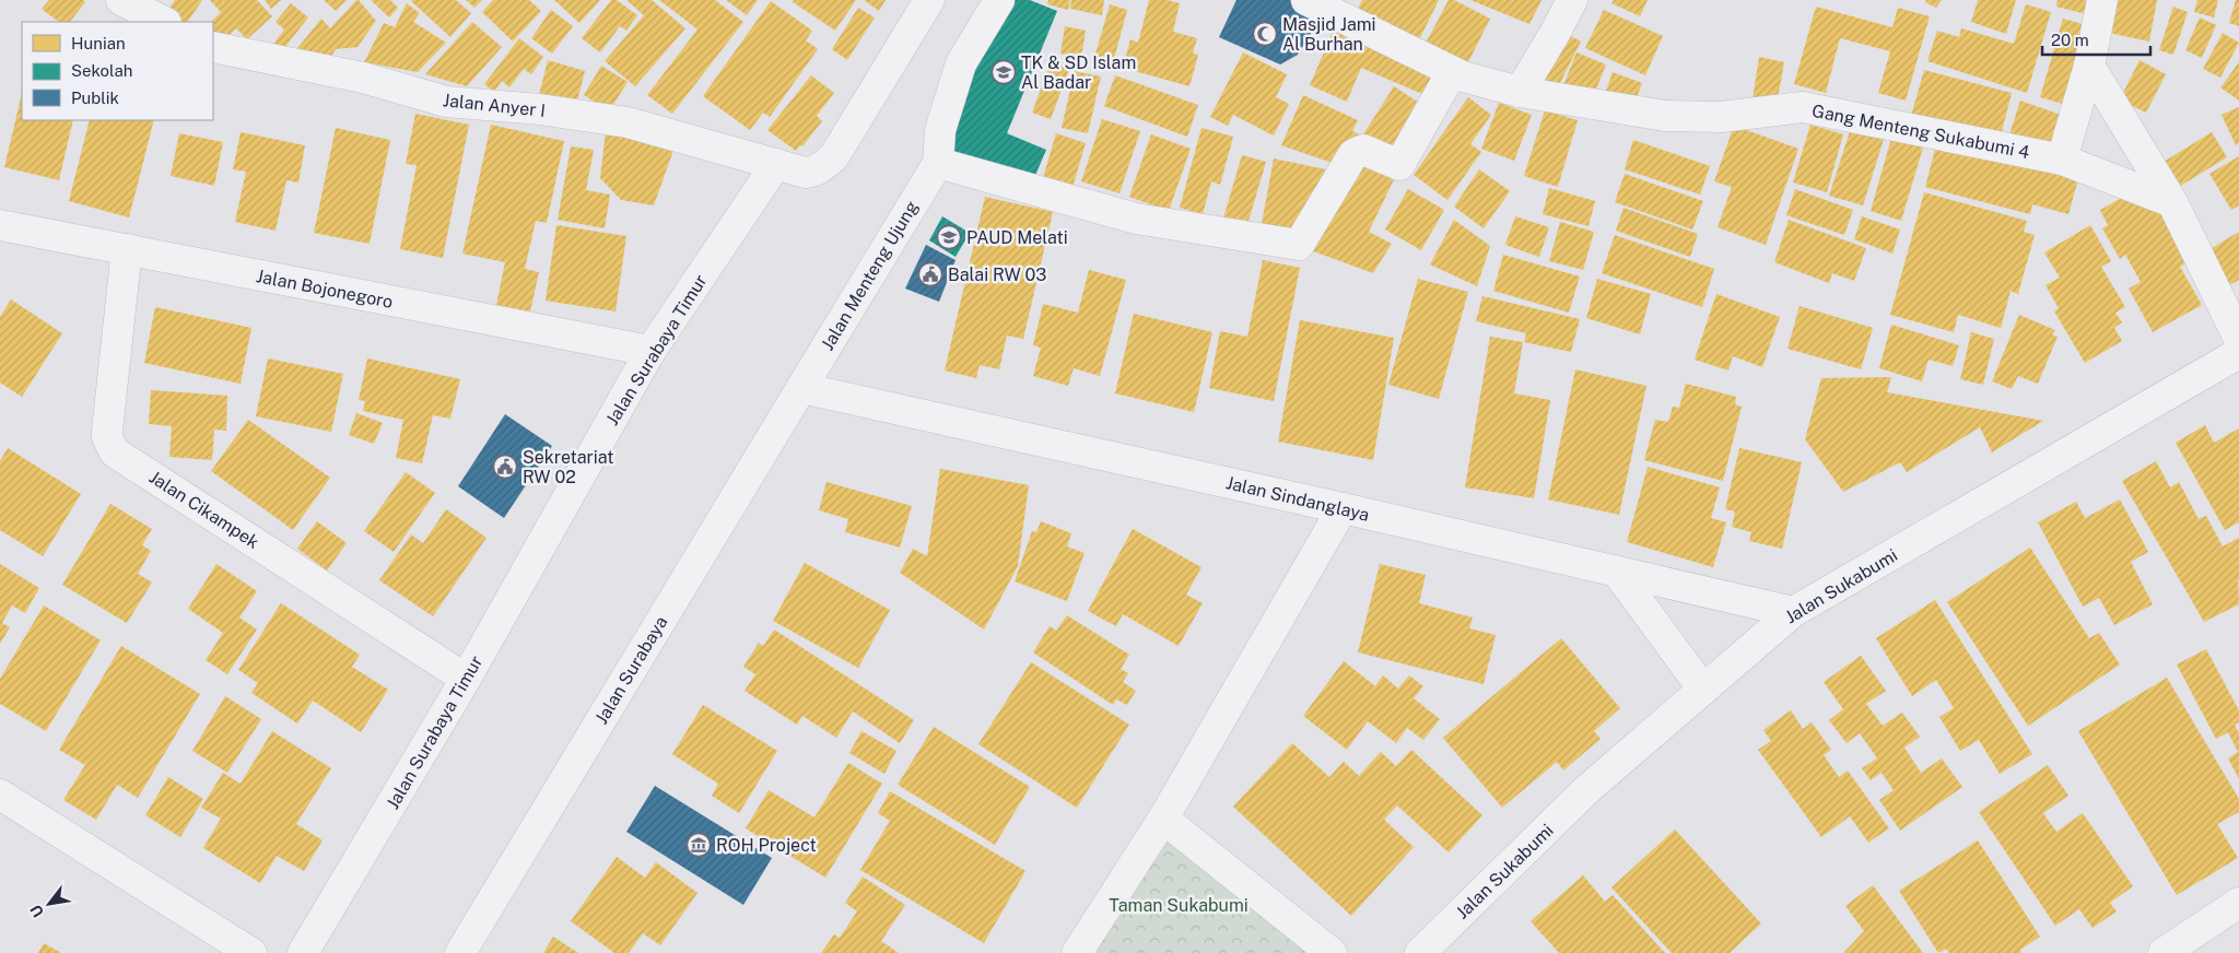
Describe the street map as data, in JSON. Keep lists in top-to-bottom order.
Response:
{
  "streets": {
    "street": [
      "Jalan Anyer I",
      "Gang Menteng Sukabumi 4",
      "Jalan Menteng Ujung",
      "Jalan Bojonegoro",
      "Jalan Surabaya Timur",
      "Jalan Sindanglaya",
      "Jalan Cikampek",
      "Jalan Sukabumi",
      "Jalan Surabaya"
    ]
  },
  "crossings": [
    ["Jalan Anyer I", "Jalan Surabaya Timur"],
    ["Jalan Menteng Ujung", "Jalan Sindanglaya"],
    ["Jalan Menteng Ujung", "Jalan Surabaya"],
    ["Jalan Bojonegoro", "Jalan Surabaya Timur"],
    ["Jalan Bojonegoro", "Jalan Cikampek"],
    ["Jalan Surabaya Timur", "Jalan Cikampek"],
    ["Jalan Sindanglaya", "Jalan Sukabumi"],
    ["Jalan Sindanglaya", "Jalan Surabaya"]
  ],
  "parks": ["Taman Sukabumi"],
  "places": {
    "mosque": ["Masjid Jami Al Burhan"],
    "school or university": ["TK & SD Islam Al Badar", "PAUD Melati"],
    "public building": ["Balai RW 03", "Sekretariat RW 02"],
    "museum": ["ROH Project"]
  },
  "legend": ["Hunian", "Sekolah", "Publik"],
  "scale_bar": "20 m",
  "north": "bottom left"
}
